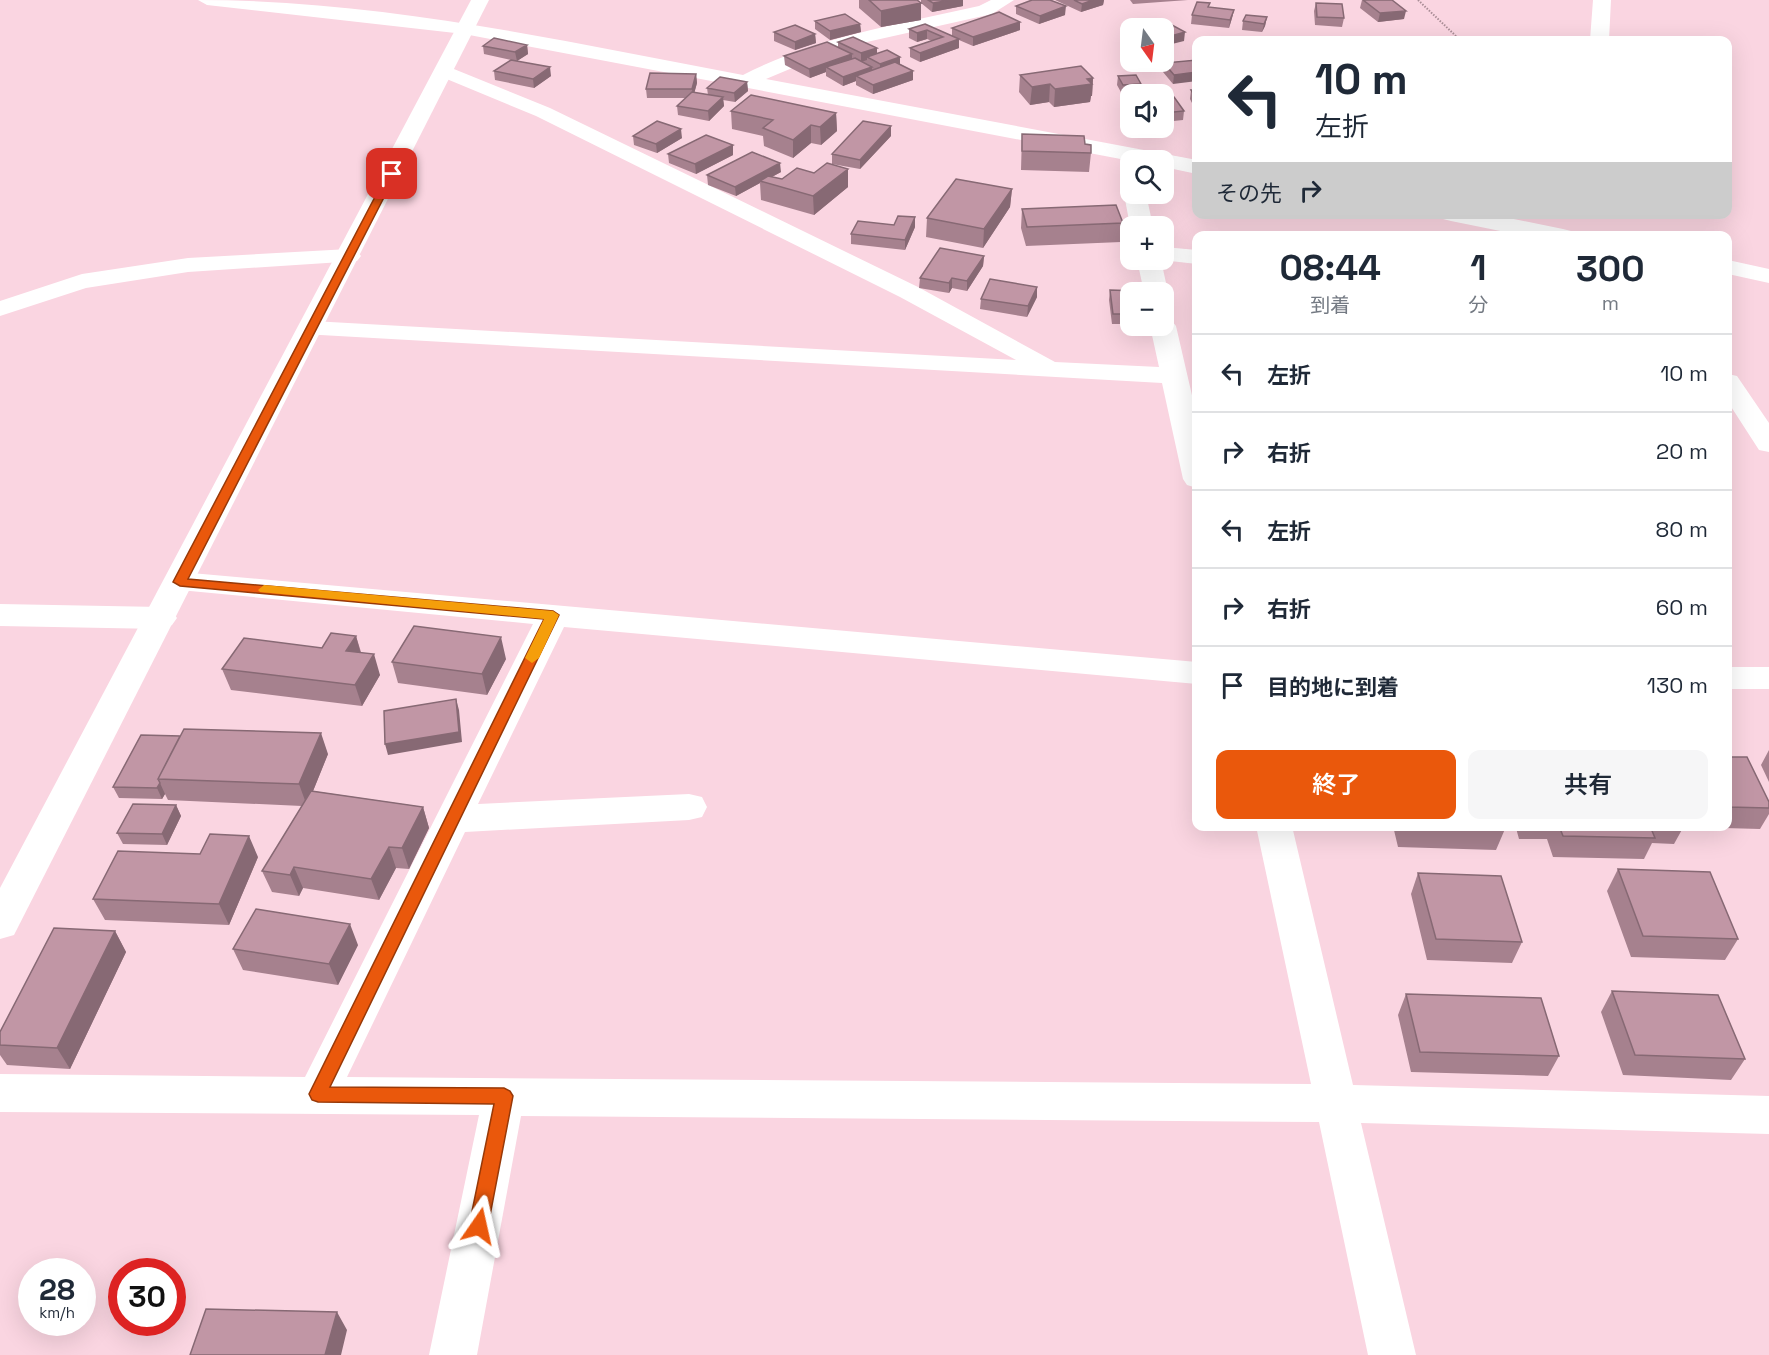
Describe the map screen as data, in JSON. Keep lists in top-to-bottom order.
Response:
{
  "north": "bottom",
  "page": {
    "map_buttons": ["+", "−"],
    "turn": ["10 m", "左折"],
    "then": "その先",
    "eta": [
      "08:44",
      "到着",
      "1",
      "分",
      "300",
      "m"
    ],
    "list": [
      {
        "name": "左折",
        "value": "10 m"
      },
      {
        "name": "右折",
        "value": "20 m"
      },
      {
        "name": "左折",
        "value": "80 m"
      },
      {
        "name": "右折",
        "value": "60 m"
      },
      {
        "name": "目的地に到着",
        "value": "130 m"
      }
    ],
    "buttons": ["終了", "共有"],
    "speed": "28 km/h",
    "limit": "30"
  }
}
